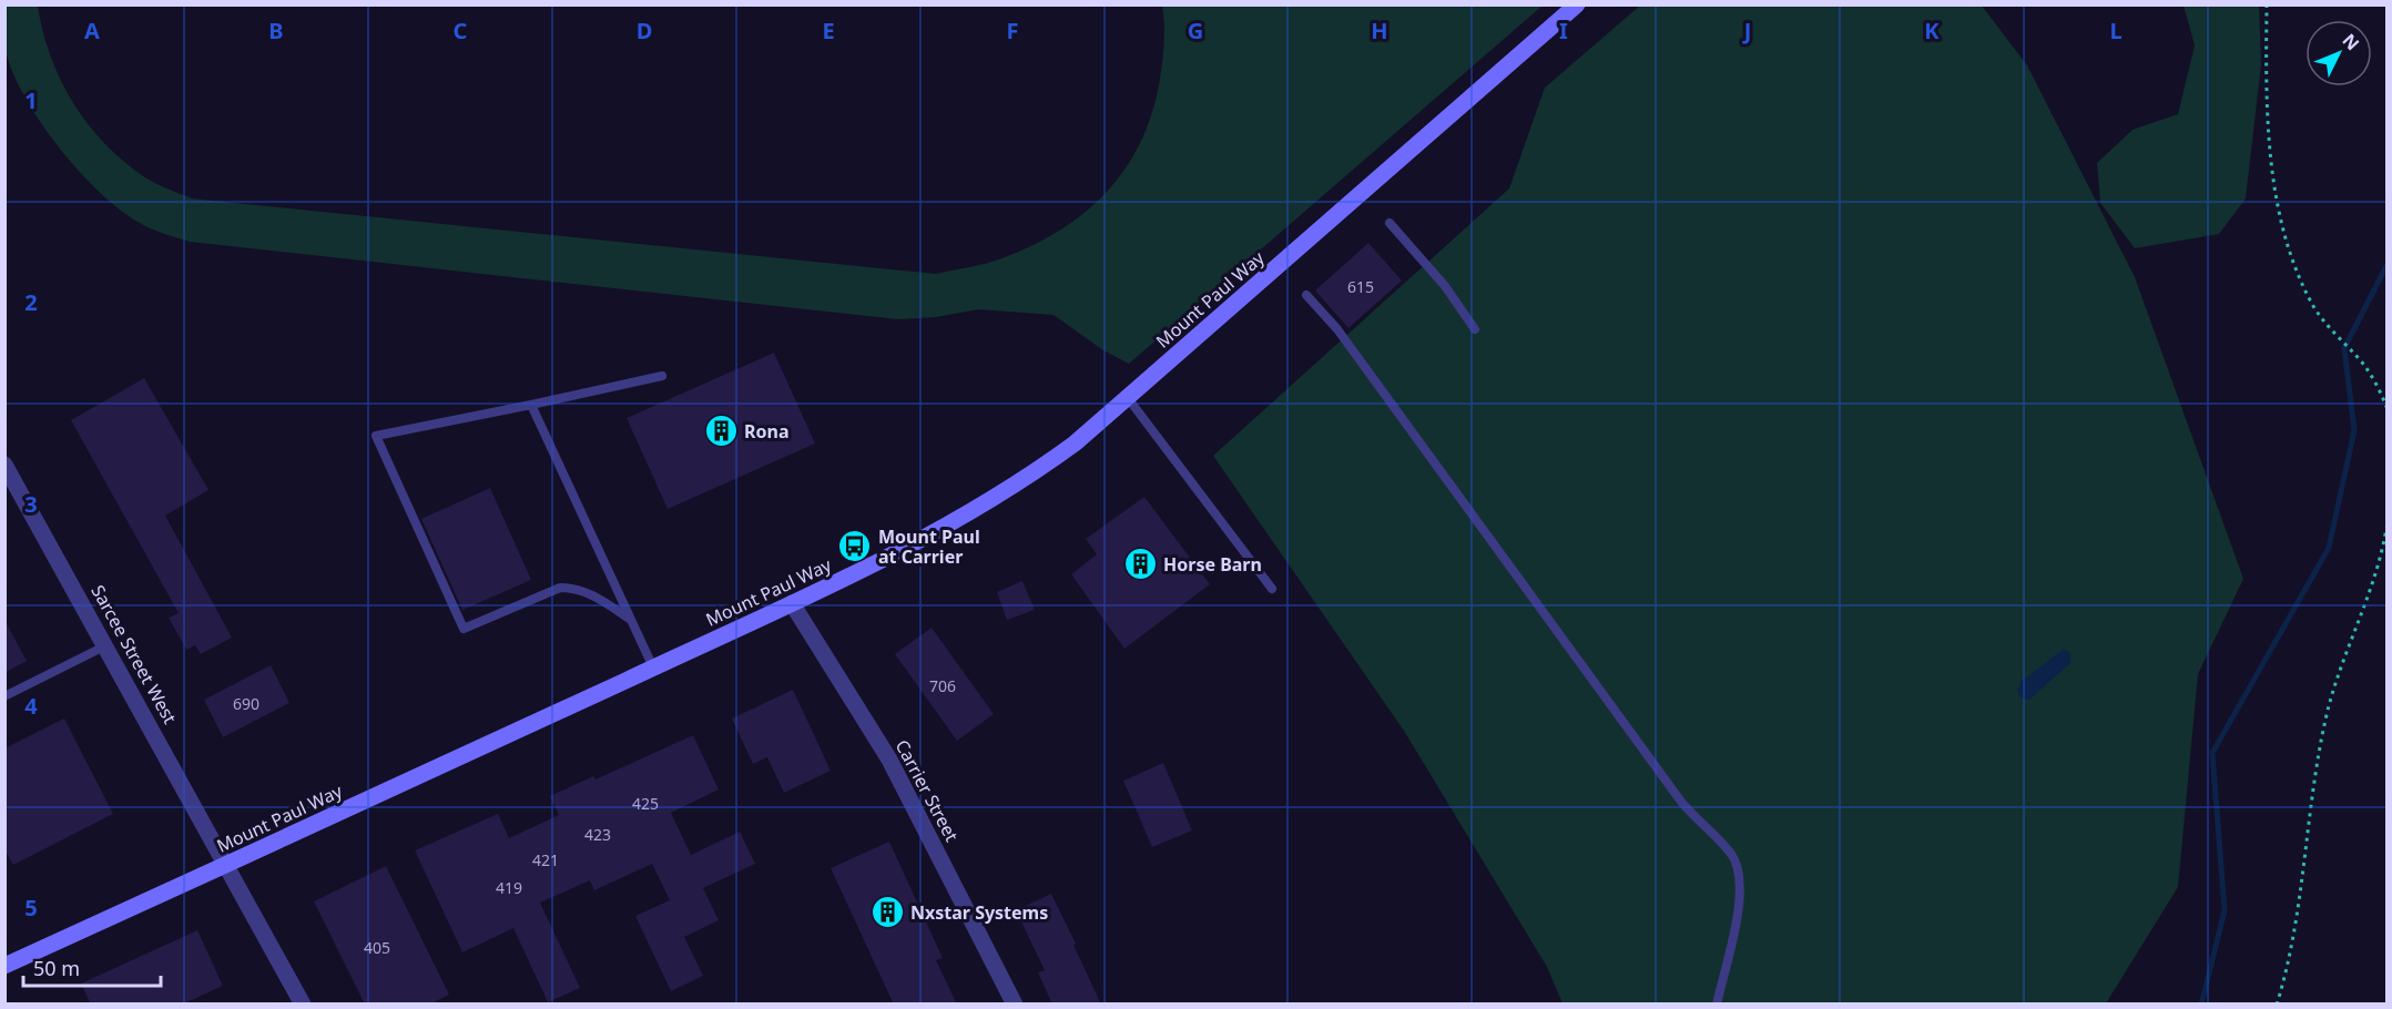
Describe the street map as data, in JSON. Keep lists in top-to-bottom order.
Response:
{
  "streets": {
    "street": ["Mount Paul Way", "Sarcee Street West", "Carrier Street"]
  },
  "crossings": [
    ["Mount Paul Way", "Sarcee Street West"],
    ["Mount Paul Way", "Carrier Street"]
  ],
  "places": {
    "building": ["Rona", "Horse Barn", "Nxstar Systems"],
    "bus stop": ["Mount Paul at Carrier"]
  },
  "house_numbers": [
    "615",
    "706",
    "690",
    "425",
    "423",
    "421",
    "419",
    "405"
  ],
  "scale_bar": "50 m",
  "north": "top right",
  "grid": {
    "columns": [
      "A",
      "B",
      "C",
      "D",
      "E",
      "F",
      "G",
      "H",
      "I",
      "J",
      "K",
      "L"
    ],
    "rows": [
      "1",
      "2",
      "3",
      "4",
      "5"
    ]
  }
}
